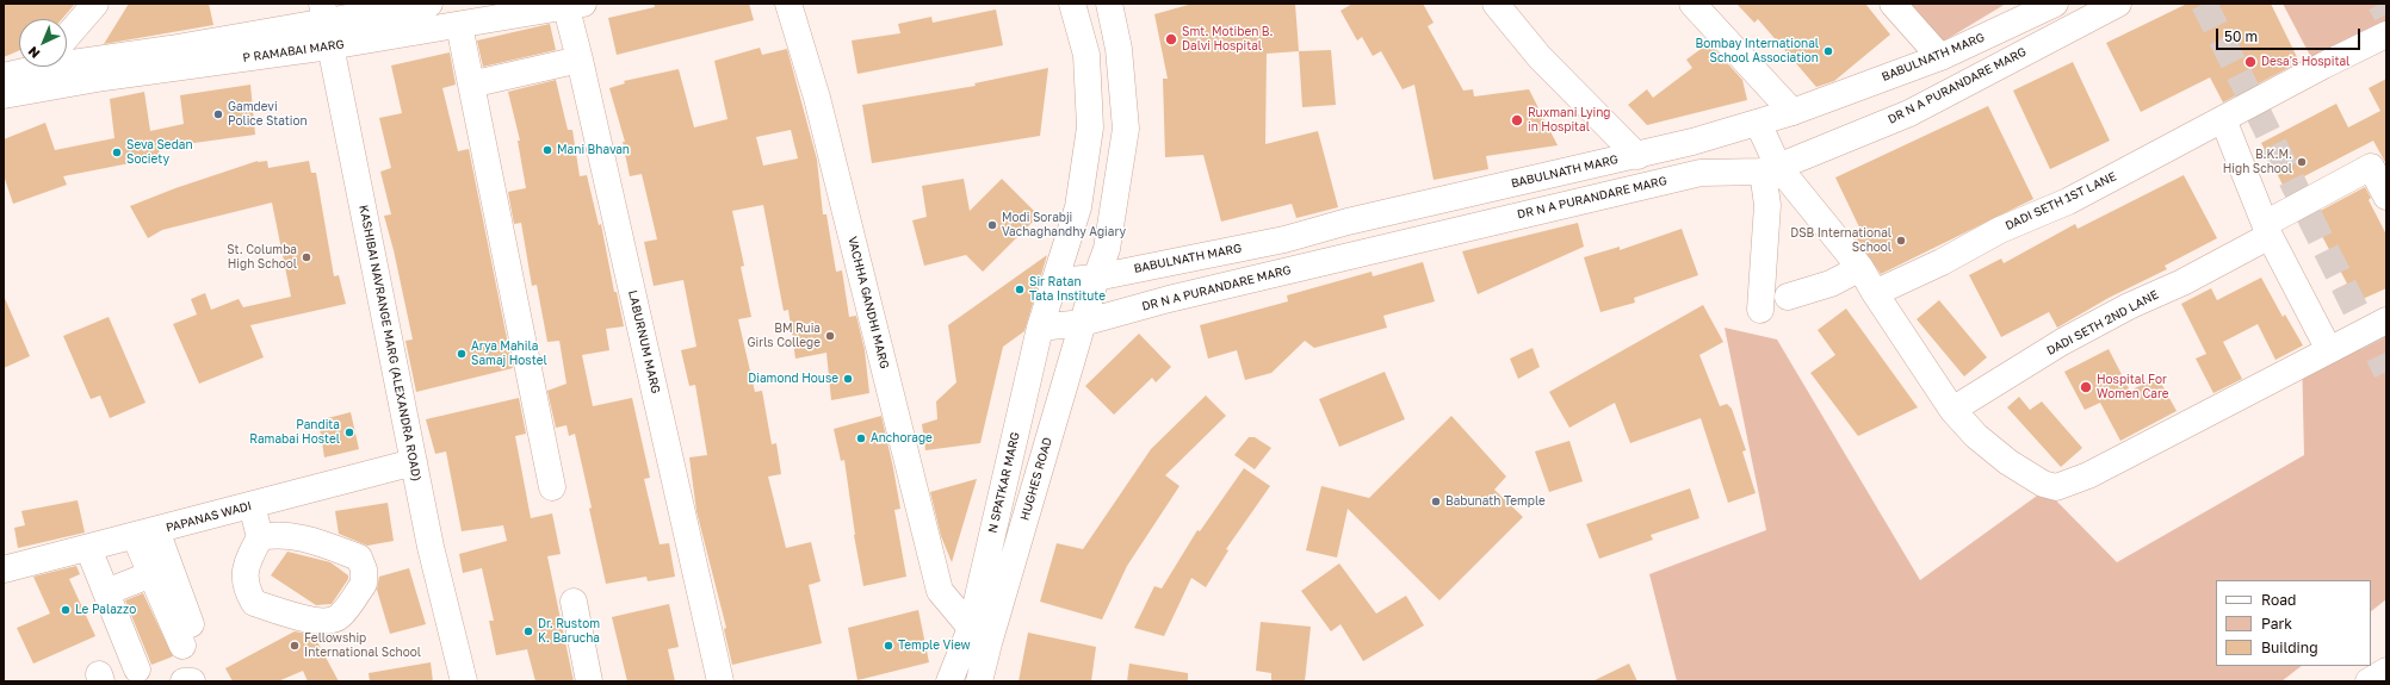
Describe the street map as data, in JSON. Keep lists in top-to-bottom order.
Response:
{
  "streets": {
    "street": [
      "P RAMABAI MARG",
      "BABULNATH MARG",
      "DR N A PURANDARE MARG",
      "DADI SETH 1ST LANE",
      "VACHHA GANDHI MARG",
      "DADI SETH 2ND LANE",
      "LABURNUM MARG",
      "KASHIBAI NAVRANGE MARG (ALEXANDRA ROAD)",
      "HUGHES ROAD",
      "N SPATKAR MARG",
      "PAPANAS WADI"
    ]
  },
  "crossings": [
    ["P RAMABAI MARG", "LABURNUM MARG"],
    ["P RAMABAI MARG", "KASHIBAI NAVRANGE MARG (ALEXANDRA ROAD)"],
    ["BABULNATH MARG", "HUGHES ROAD"],
    ["BABULNATH MARG", "N SPATKAR MARG"],
    ["DR N A PURANDARE MARG", "HUGHES ROAD"],
    ["DR N A PURANDARE MARG", "N SPATKAR MARG"],
    ["VACHHA GANDHI MARG", "N SPATKAR MARG"],
    ["KASHIBAI NAVRANGE MARG (ALEXANDRA ROAD)", "PAPANAS WADI"]
  ],
  "places": [
    "Smt. Motiben B. Dalvi Hospital",
    "Bombay International School Association",
    "Desa's Hospital",
    "Gamdevi Police Station",
    "Ruxmani Lying in Hospital",
    "Mani Bhavan",
    "Seva Sedan Society",
    "B.K.M. High School",
    "Modi Sorabji Vachaghandhy Agiary",
    "DSB International School",
    "St. Columba High School",
    "Sir Ratan Tata Institute",
    "BM Ruia Girls College",
    "Arya Mahila Samaj Hostel",
    "Diamond House",
    "Hospital For Women Care",
    "Pandita Ramabai Hostel",
    "Anchorage",
    "Babunath Temple",
    "Le Palazzo",
    "Dr. Rustom K. Barucha",
    "Fellowship International School",
    "Temple View"
  ],
  "legend": ["Road", "Park", "Building"],
  "scale_bar": "50 m",
  "north": "bottom left"
}
